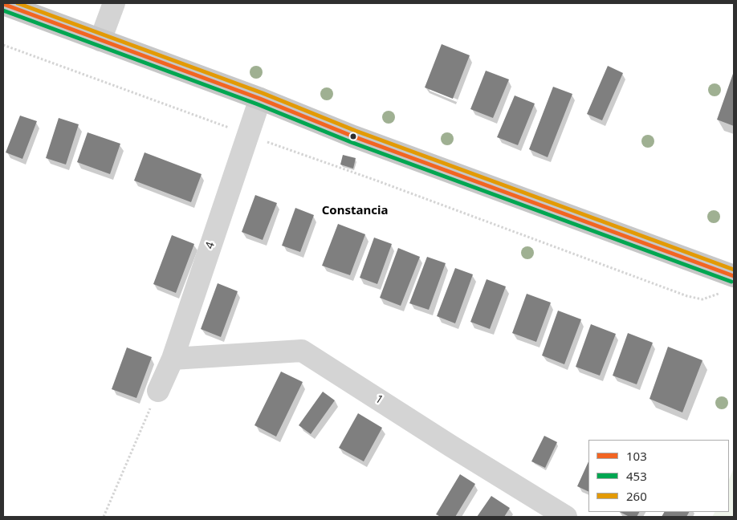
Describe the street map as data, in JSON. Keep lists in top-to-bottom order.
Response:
{
  "streets": {
    "street": ["4", "1"]
  },
  "crossings": [
    ["4", "1"]
  ],
  "districts": ["Constancia"],
  "lines": ["transit line 260", "transit line 103", "transit line 453"],
  "legend": ["103", "453", "260"]
}
